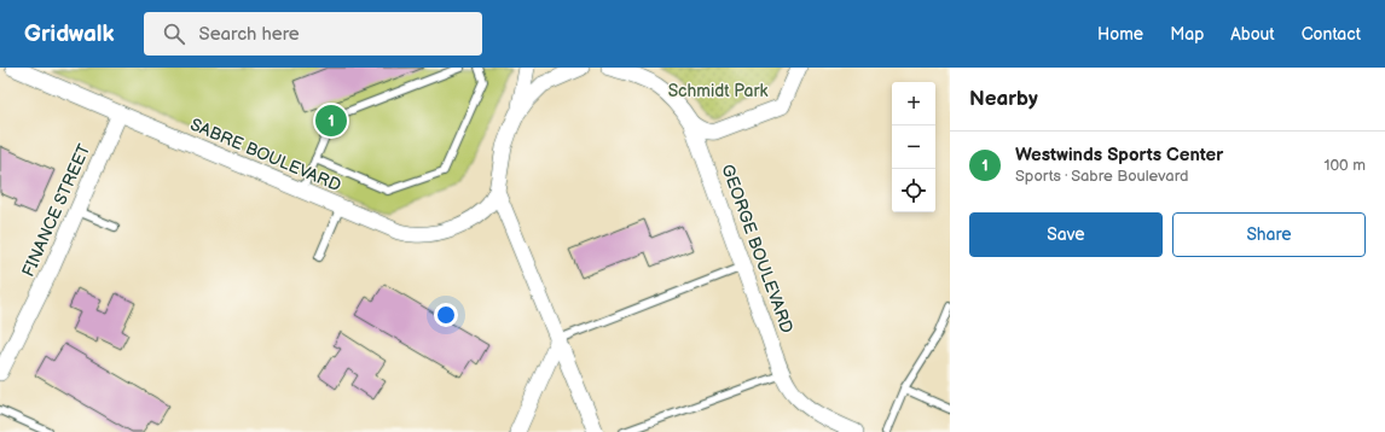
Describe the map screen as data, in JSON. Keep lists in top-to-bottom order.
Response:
{
  "streets": {
    "street": ["SABRE BOULEVARD", "FINANCE STREET", "GEORGE BOULEVARD"]
  },
  "crossings": [
    ["SABRE BOULEVARD", "FINANCE STREET"]
  ],
  "parks": ["Schmidt Park"],
  "page": {
    "header": "Gridwalk",
    "search": "Search here",
    "nav": [
      "Home",
      "Map",
      "About",
      "Contact"
    ],
    "heading": "Nearby",
    "map_buttons": ["+", "−"],
    "pins": "1",
    "list": [
      {
        "mark": "1",
        "name": "Westwinds Sports Center",
        "note": "Sports · Sabre Boulevard",
        "value": "100 m"
      }
    ],
    "buttons": ["Save", "Share"]
  }
}
